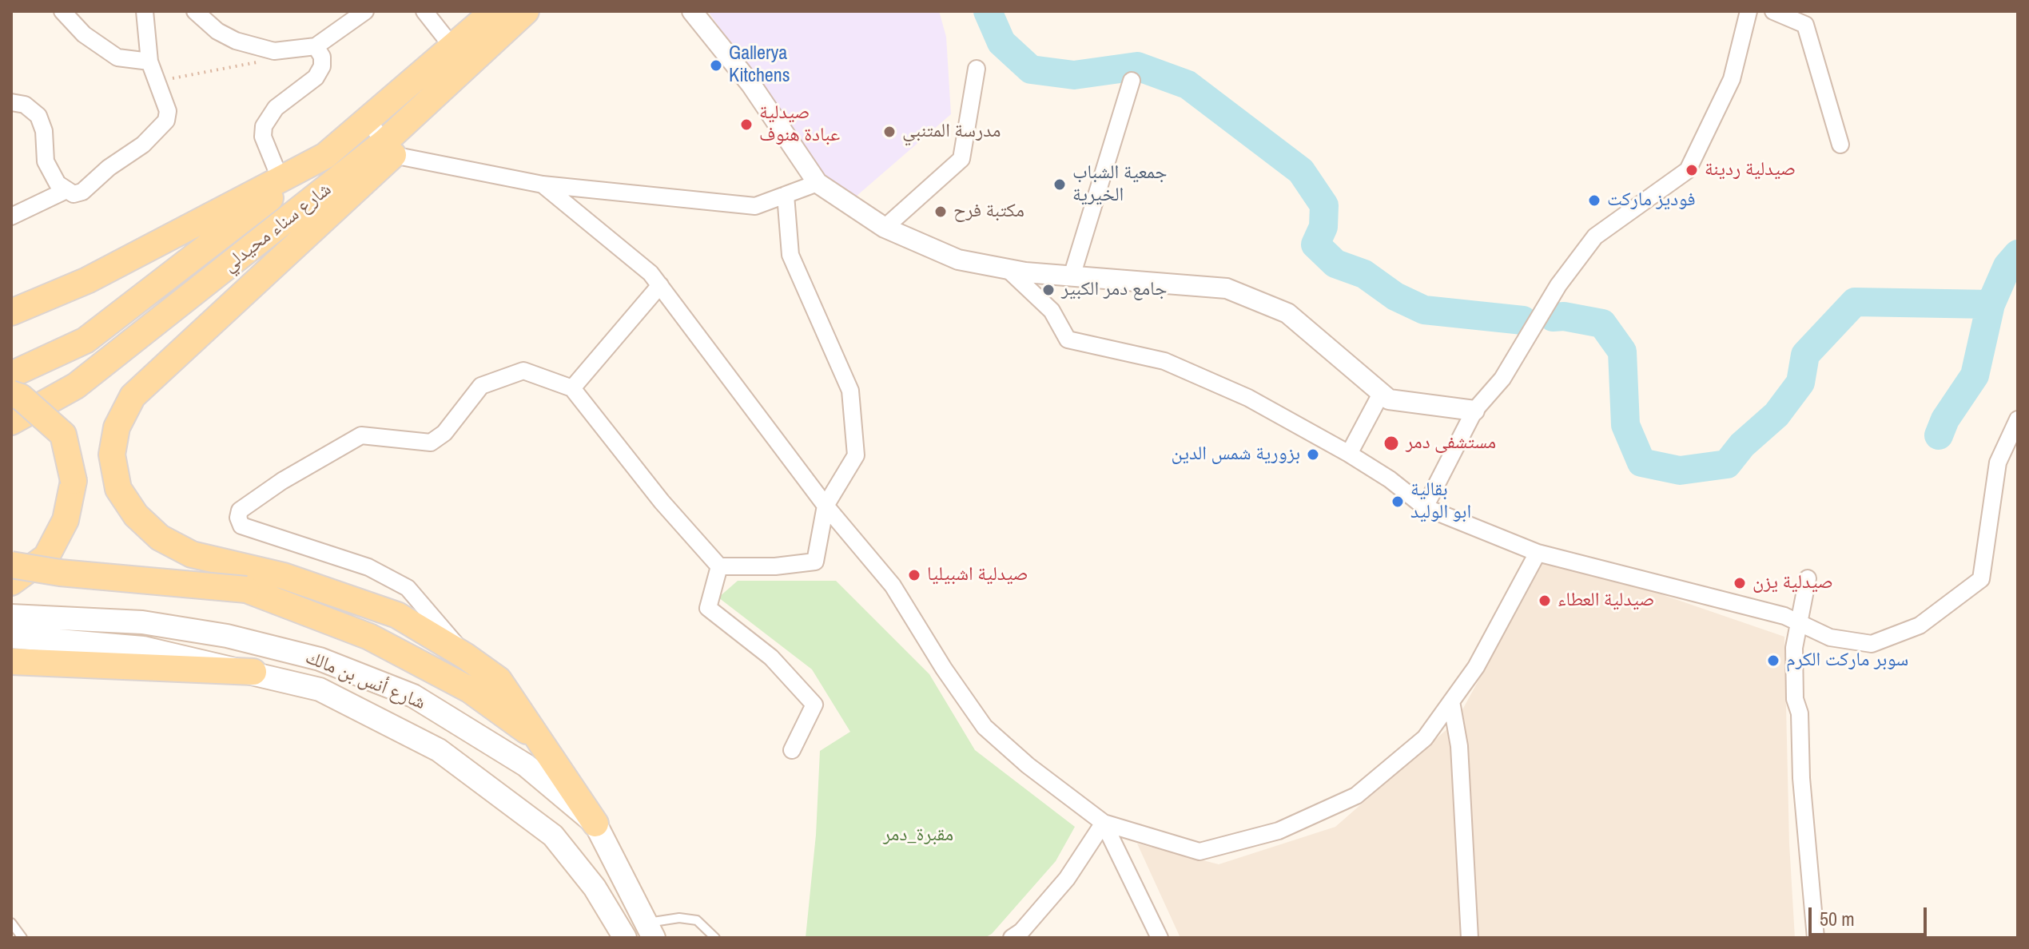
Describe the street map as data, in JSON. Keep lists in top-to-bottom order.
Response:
{
  "streets": {
    "main road": ["شارع سناء محيدلي", "شارع أنس بن مالك"]
  },
  "parks": ["مقبرة_دمر"],
  "places": [
    "Gallerya Kitchens",
    "صيدلية عبادة هنوف",
    "مدرسة المتنبي",
    "صيدلية ردينة",
    "جمعية الشباب الخيرية",
    "فوديز ماركت",
    "مكتبة فرح",
    "جامع دمر الكبير",
    "مستشفى دمر",
    "بزورية شمس الدين",
    "بقالية ابو الوليد",
    "صيدلية اشبيليا",
    "صيدلية يزن",
    "صيدلية العطاء",
    "سوبر ماركت الكرم"
  ],
  "scale_bar": "50 m"
}
